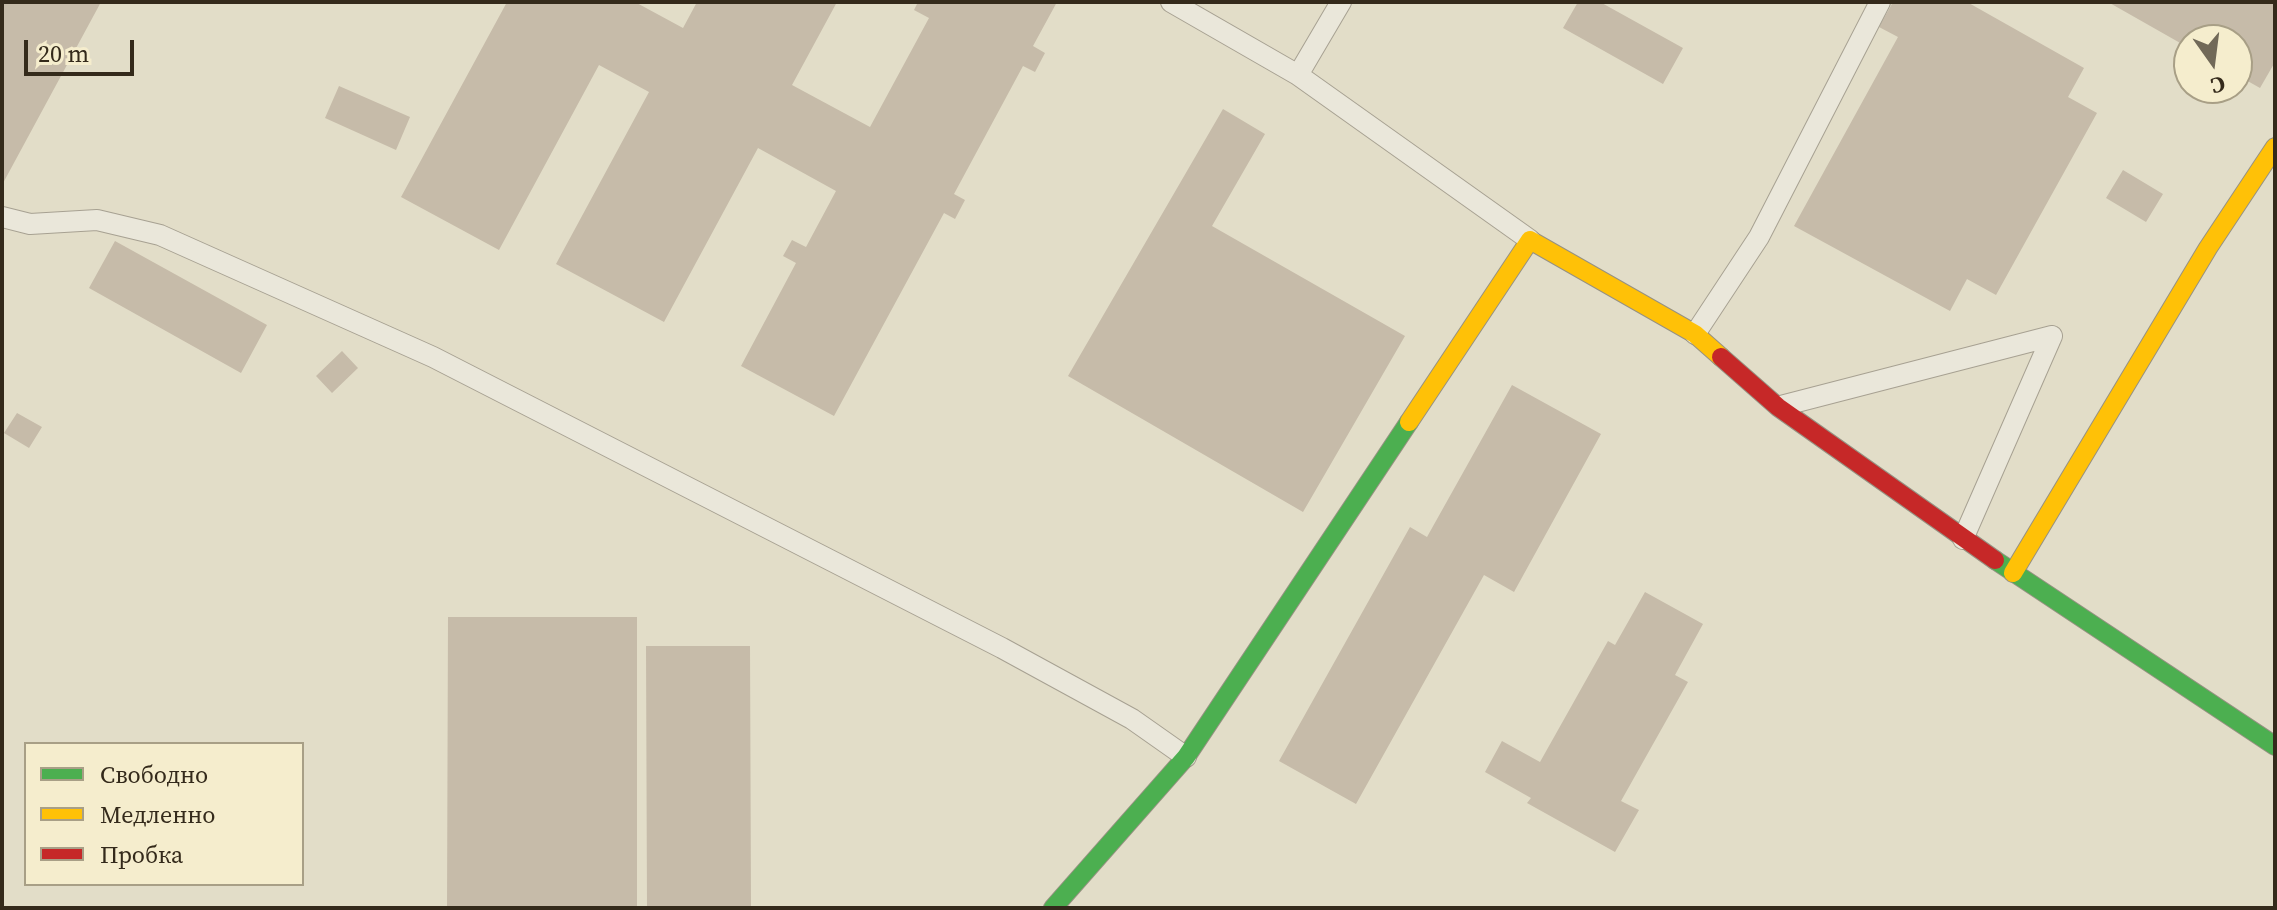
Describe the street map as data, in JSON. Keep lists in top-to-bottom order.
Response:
{
  "legend": ["Свободно", "Медленно", "Пробка"],
  "scale_bar": "20 m",
  "north": "bottom"
}
